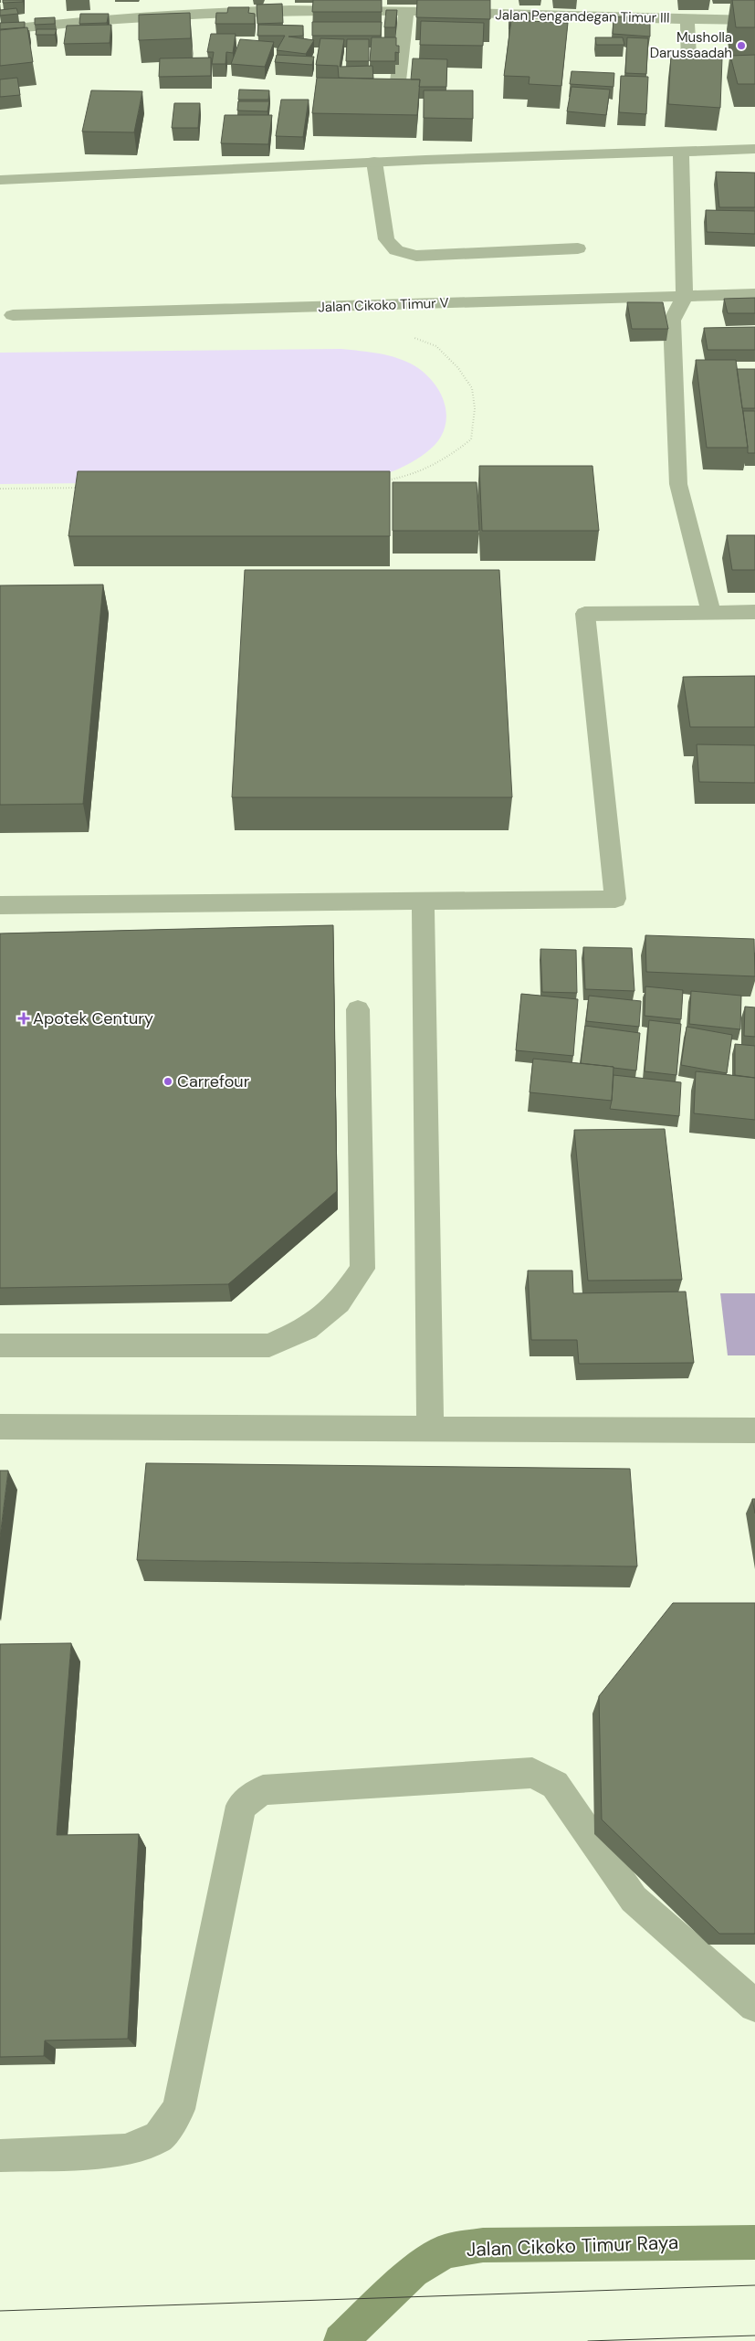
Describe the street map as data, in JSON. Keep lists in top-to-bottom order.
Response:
{
  "streets": {
    "street": ["Jalan Pengandegan Timur III", "Jalan Cikoko Timur V", "Jalan Cikoko Timur Raya"]
  },
  "places": {
    "other": ["Musholla Darussaadah", "Carrefour"],
    "health": ["Apotek Century"]
  }
}
